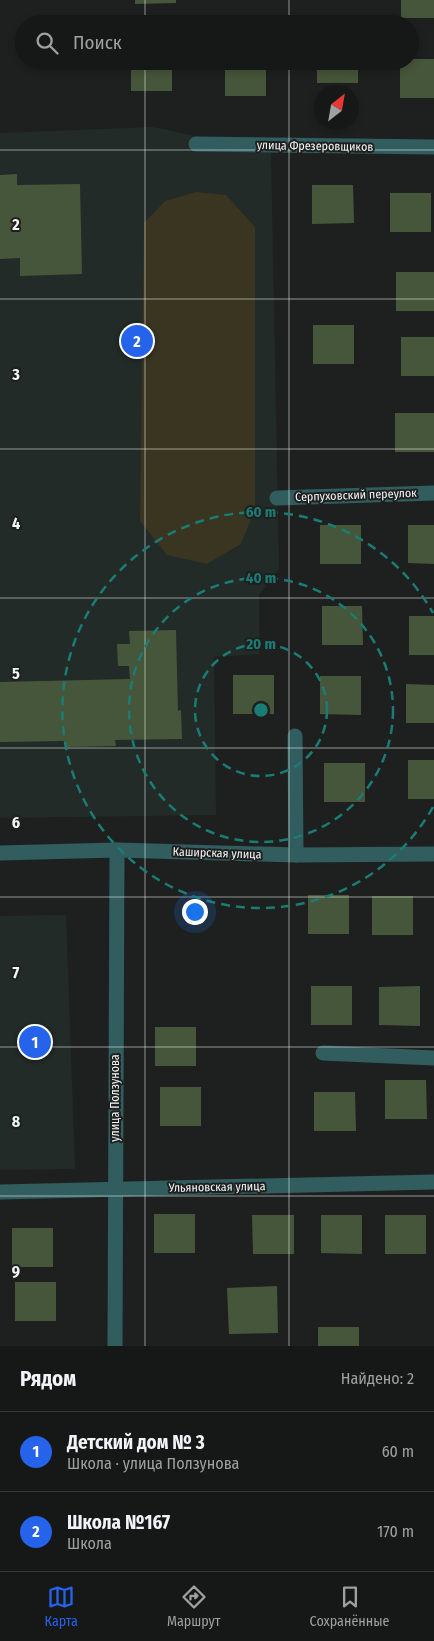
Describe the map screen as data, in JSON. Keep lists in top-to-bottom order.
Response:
{
  "streets": {
    "street": [
      "улица Фрезеровщиков",
      "Серпуховский переулок",
      "Каширская улица",
      "улица Ползунова",
      "Ульяновская улица"
    ]
  },
  "crossings": [
    ["Каширская улица", "улица Ползунова"],
    ["улица Ползунова", "Ульяновская улица"]
  ],
  "north": "top right",
  "page": {
    "search": "Поиск",
    "pins": ["2", "1"],
    "heading": ["Рядом", "Найдено: 2"],
    "list": [
      {
        "mark": "1",
        "name": "Детский дом № 3",
        "note": "Школа · улица Ползунова",
        "value": "60 m"
      },
      {
        "mark": "2",
        "name": "Школа №167",
        "note": "Школа",
        "value": "170 m"
      }
    ],
    "nav": ["Карта", "Маршрут", "Сохранённые"]
  },
  "grid": {
    "rows": [
      "2",
      "3",
      "4",
      "5",
      "6",
      "7",
      "8",
      "9"
    ]
  },
  "rings": ["60 m", "40 m", "20 m"]
}
